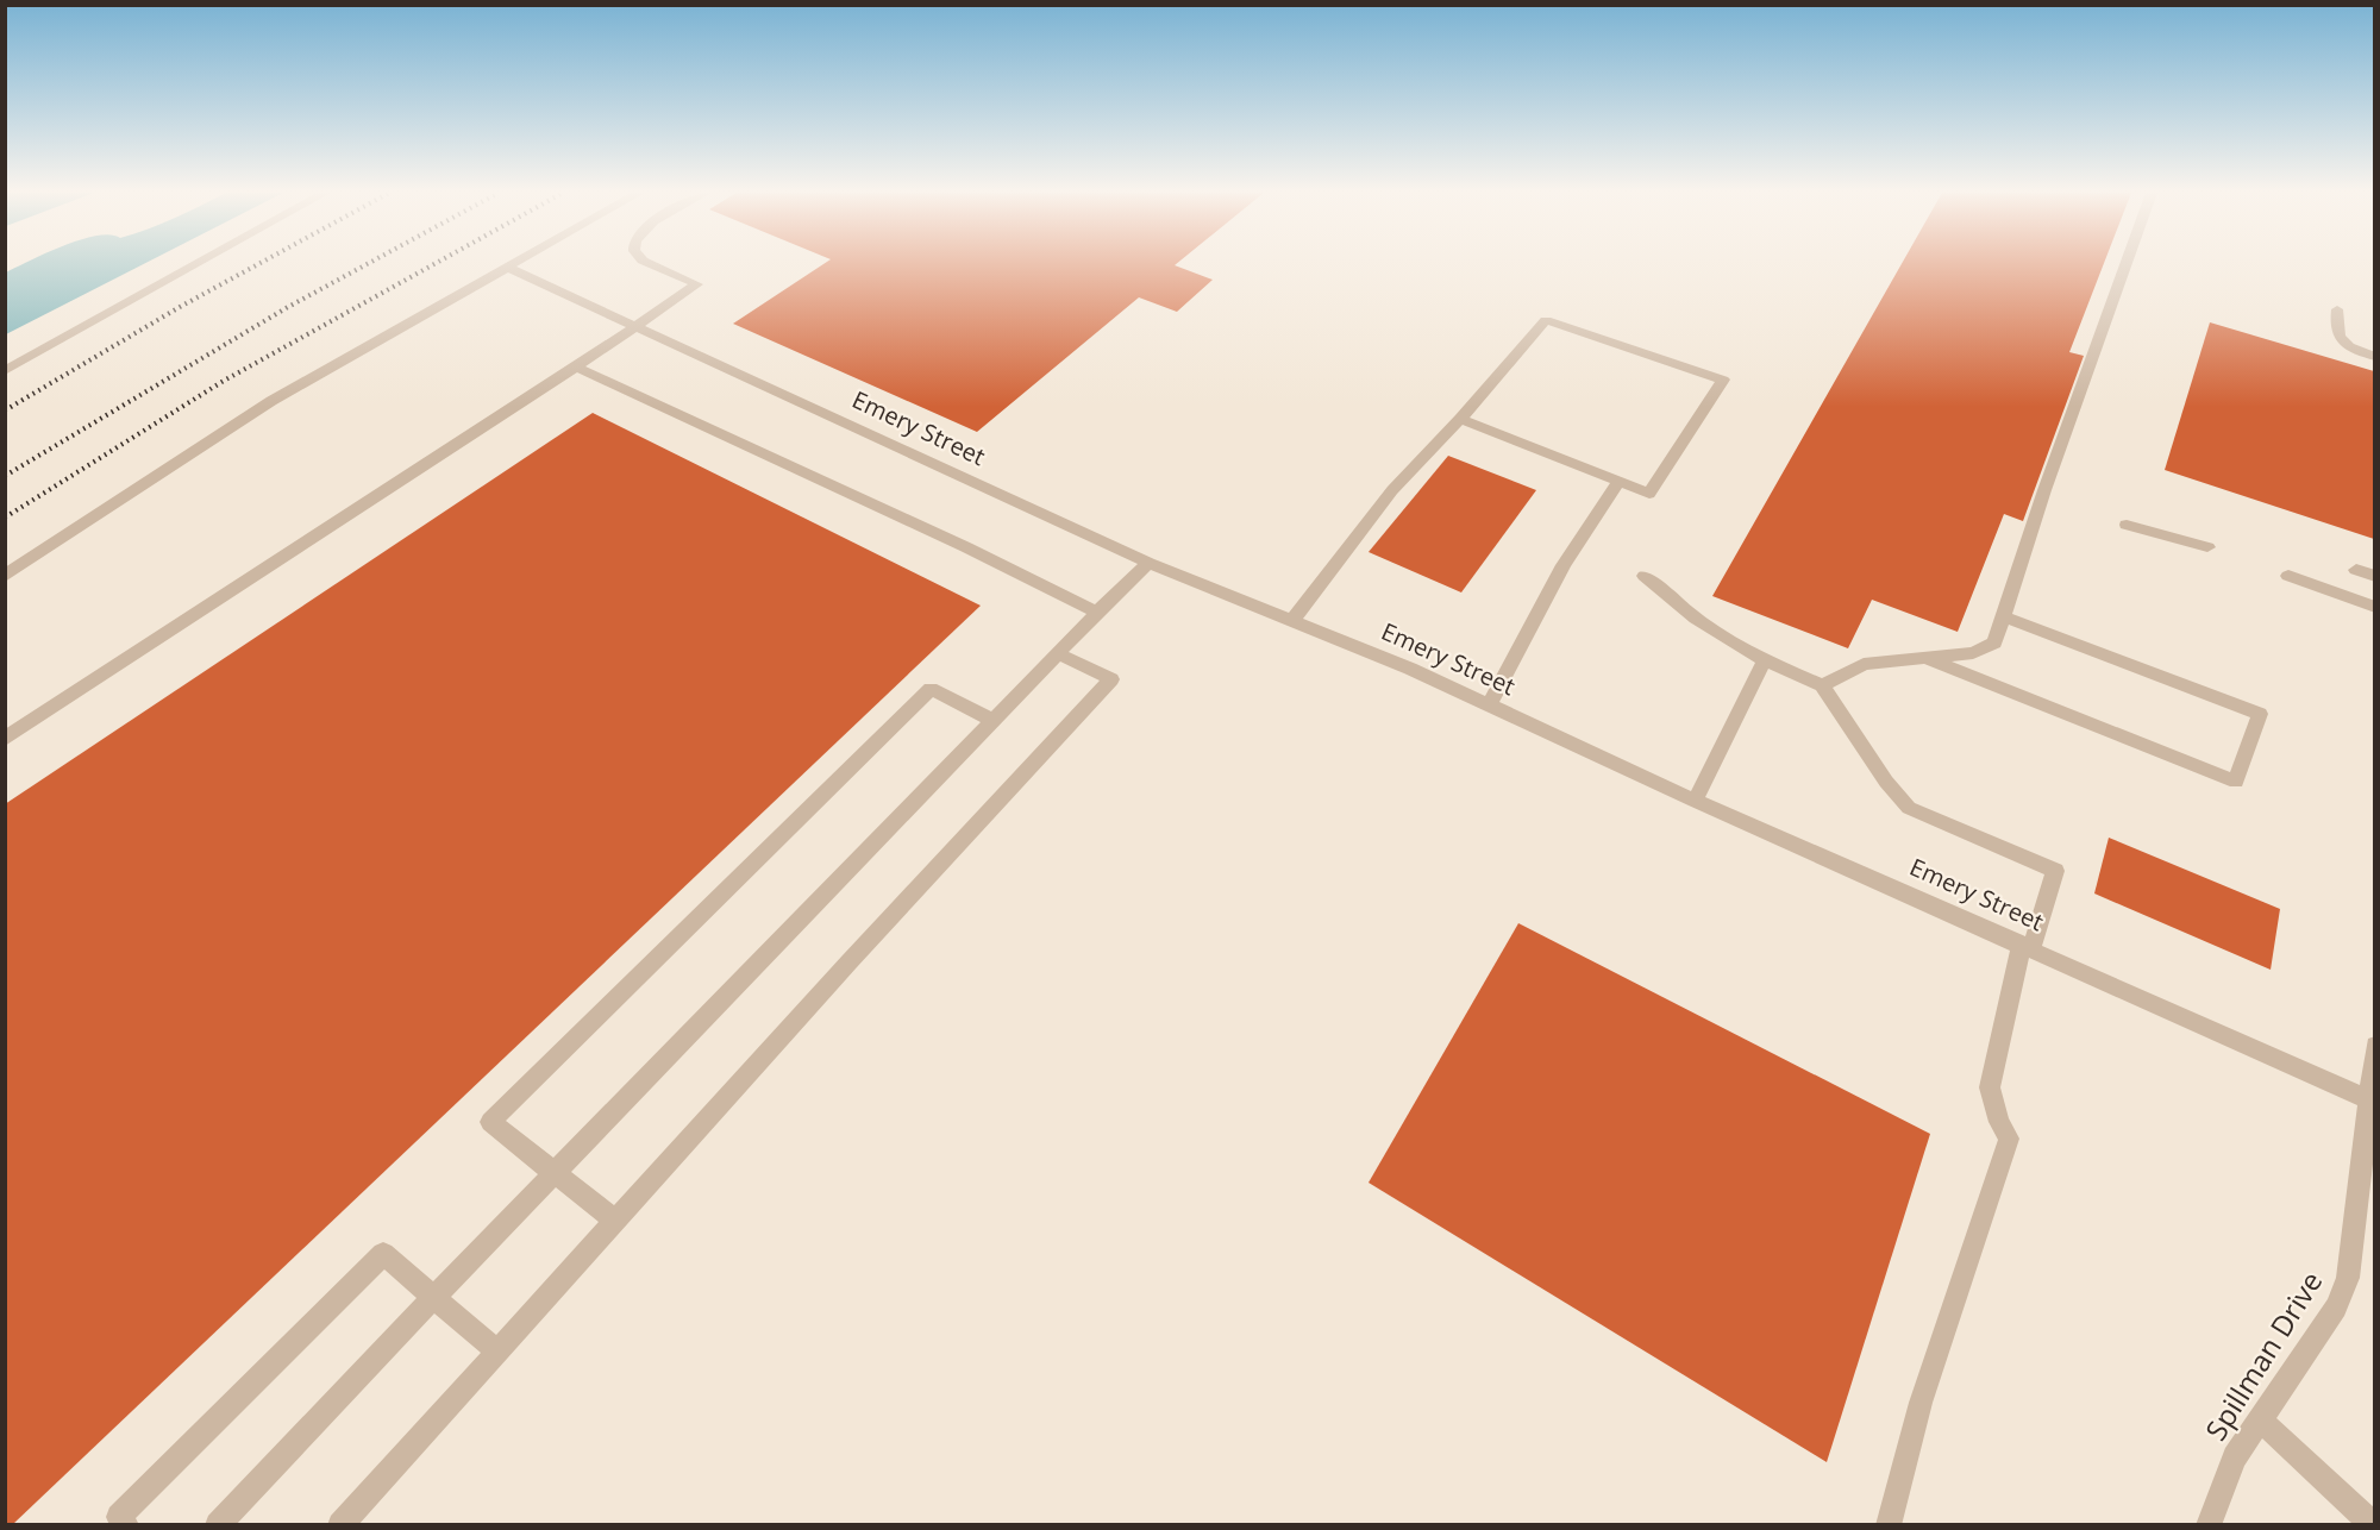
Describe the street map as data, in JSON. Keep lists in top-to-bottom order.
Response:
{
  "streets": {
    "street": ["Emery Street", "Spillman Drive"]
  },
  "crossings": [
    ["Emery Street", "Spillman Drive"]
  ]
}
